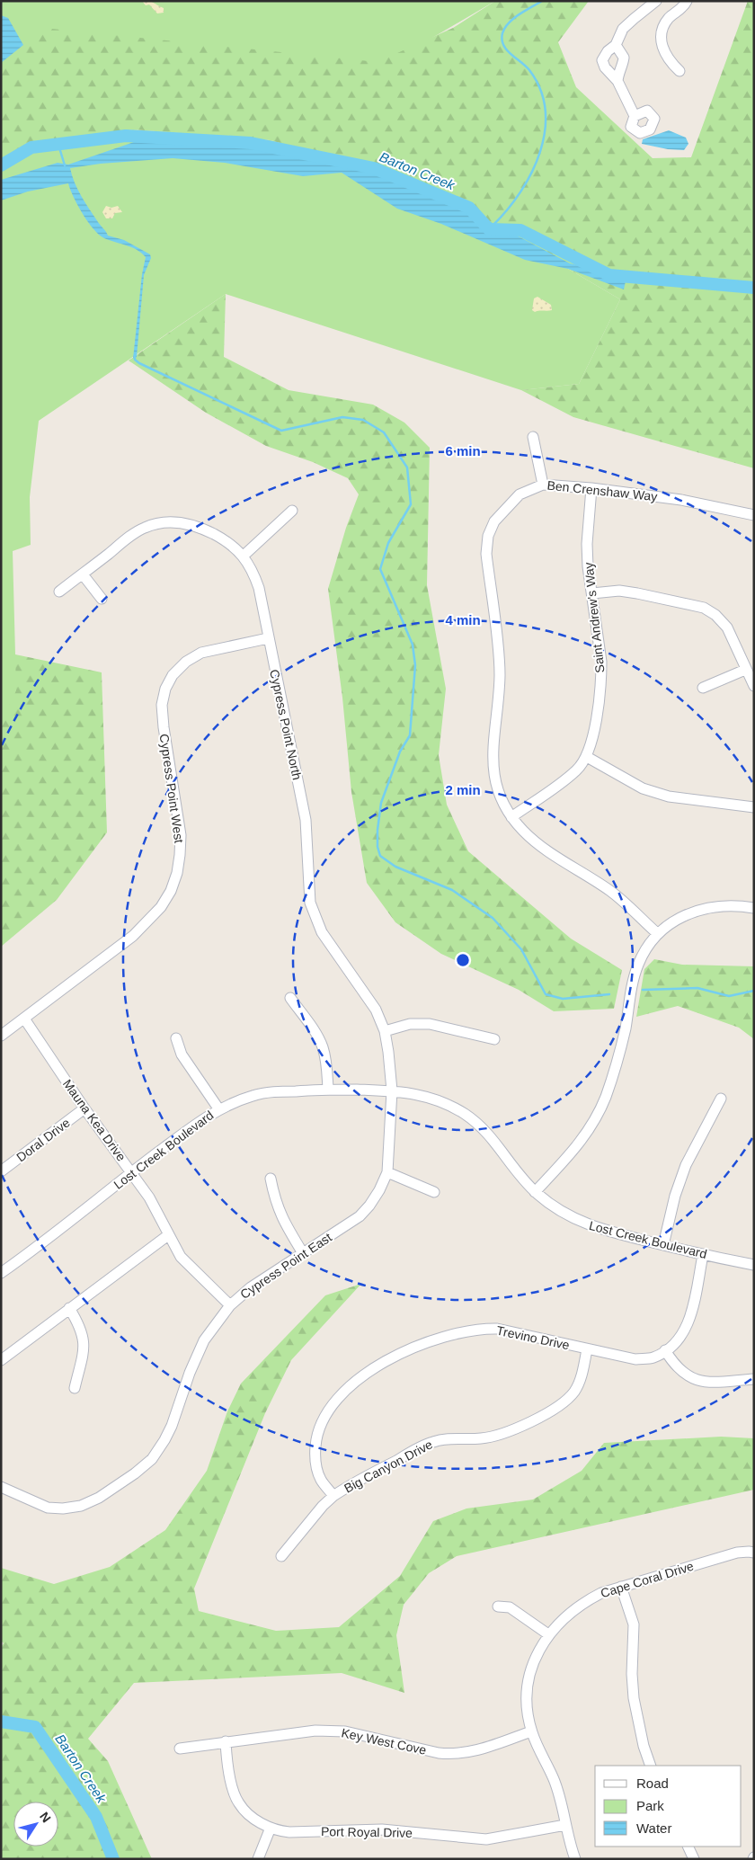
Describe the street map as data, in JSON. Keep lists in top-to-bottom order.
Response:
{
  "streets": {
    "street": [
      "Ben Crenshaw Way",
      "Saint Andrew's Way",
      "Cypress Point North",
      "Cypress Point West",
      "Mauna Kea Drive",
      "Doral Drive",
      "Lost Creek Boulevard",
      "Cypress Point East",
      "Trevino Drive",
      "Big Canyon Drive",
      "Cape Coral Drive",
      "Key West Cove",
      "Port Royal Drive"
    ]
  },
  "crossings": [
    ["Ben Crenshaw Way", "Saint Andrew's Way"],
    ["Cypress Point North", "Cypress Point West"],
    ["Cypress Point North", "Lost Creek Boulevard"],
    ["Cypress Point North", "Cypress Point East"],
    ["Cypress Point West", "Mauna Kea Drive"],
    ["Mauna Kea Drive", "Doral Drive"],
    ["Mauna Kea Drive", "Lost Creek Boulevard"],
    ["Mauna Kea Drive", "Cypress Point East"],
    ["Lost Creek Boulevard", "Cypress Point East"],
    ["Lost Creek Boulevard", "Trevino Drive"],
    ["Trevino Drive", "Big Canyon Drive"],
    ["Cape Coral Drive", "Key West Cove"],
    ["Cape Coral Drive", "Port Royal Drive"],
    ["Key West Cove", "Port Royal Drive"]
  ],
  "water": ["Barton Creek"],
  "legend": ["Road", "Park", "Water"],
  "north": "top right",
  "rings": ["6 min", "4 min", "2 min"]
}
